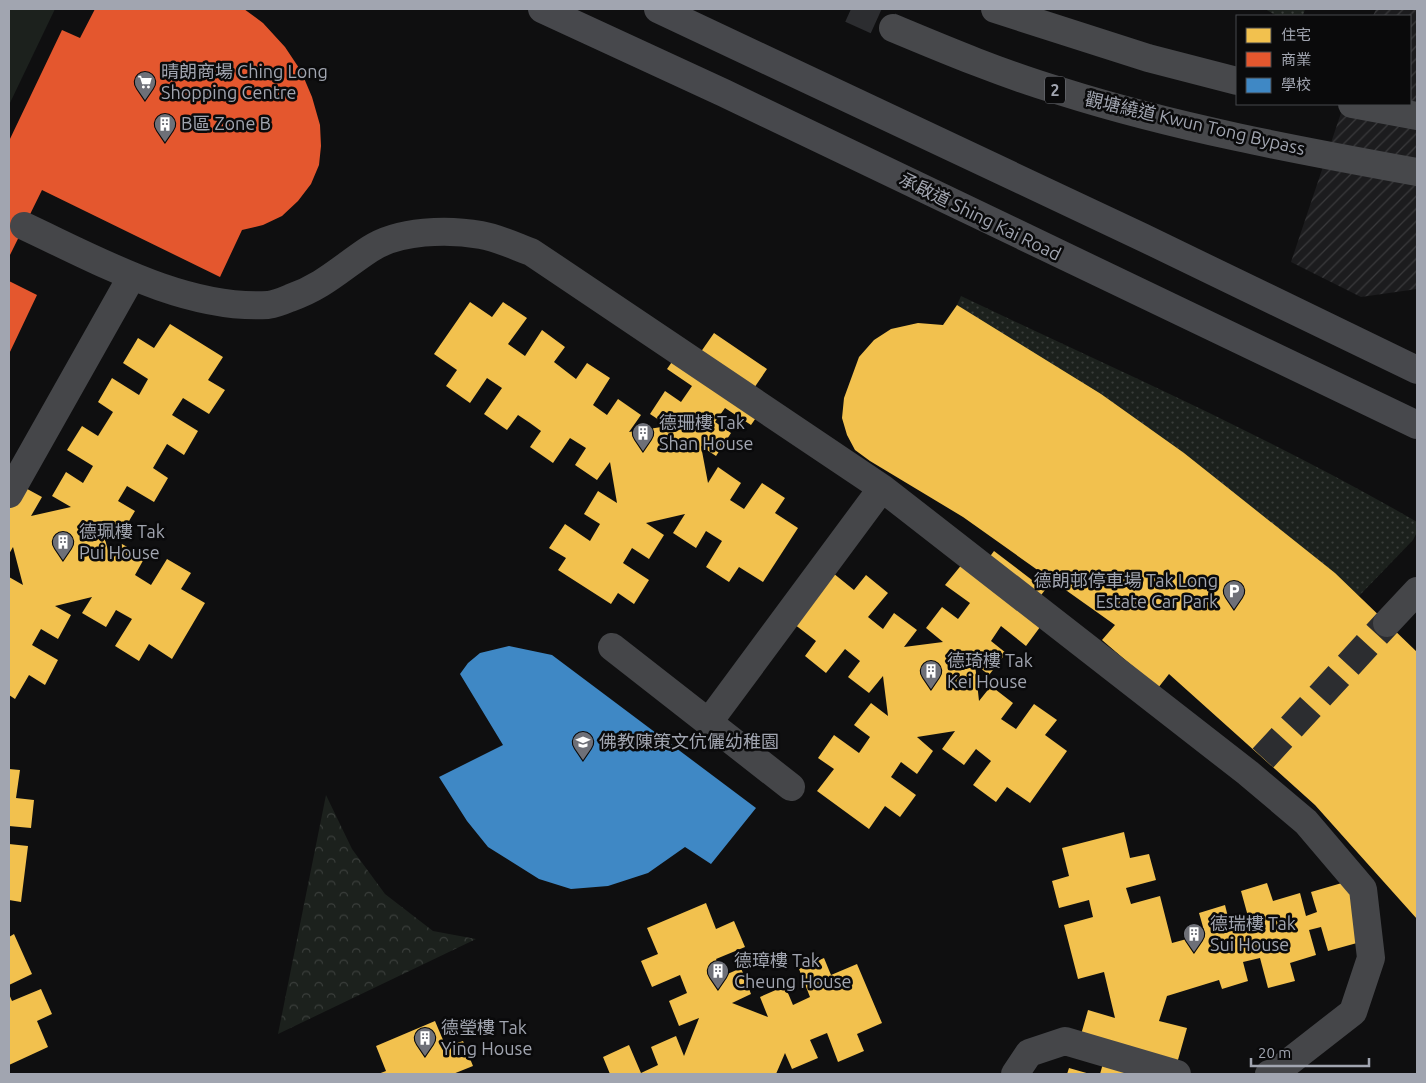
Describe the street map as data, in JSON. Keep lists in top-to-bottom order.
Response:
{
  "streets": {
    "highway": ["2", "觀塘繞道 Kwun Tong Bypass"],
    "main road": ["承啟道 Shing Kai Road"]
  },
  "places": {
    "supermarket": ["晴朗商場 Ching Long Shopping Centre"],
    "building": [
      "B區 Zone B",
      "德珊樓 Tak Shan House",
      "德珮樓 Tak Pui House",
      "德琦樓 Tak Kei House",
      "德瑞樓 Tak Sui House",
      "德璋樓 Tak Cheung House",
      "德瑩樓 Tak Ying House"
    ],
    "parking": ["德朗邨停車場 Tak Long Estate Car Park"],
    "school or university": ["佛教陳策文伉儷幼稚園"]
  },
  "legend": ["住宅", "商業", "學校"],
  "scale_bar": "20 m"
}
